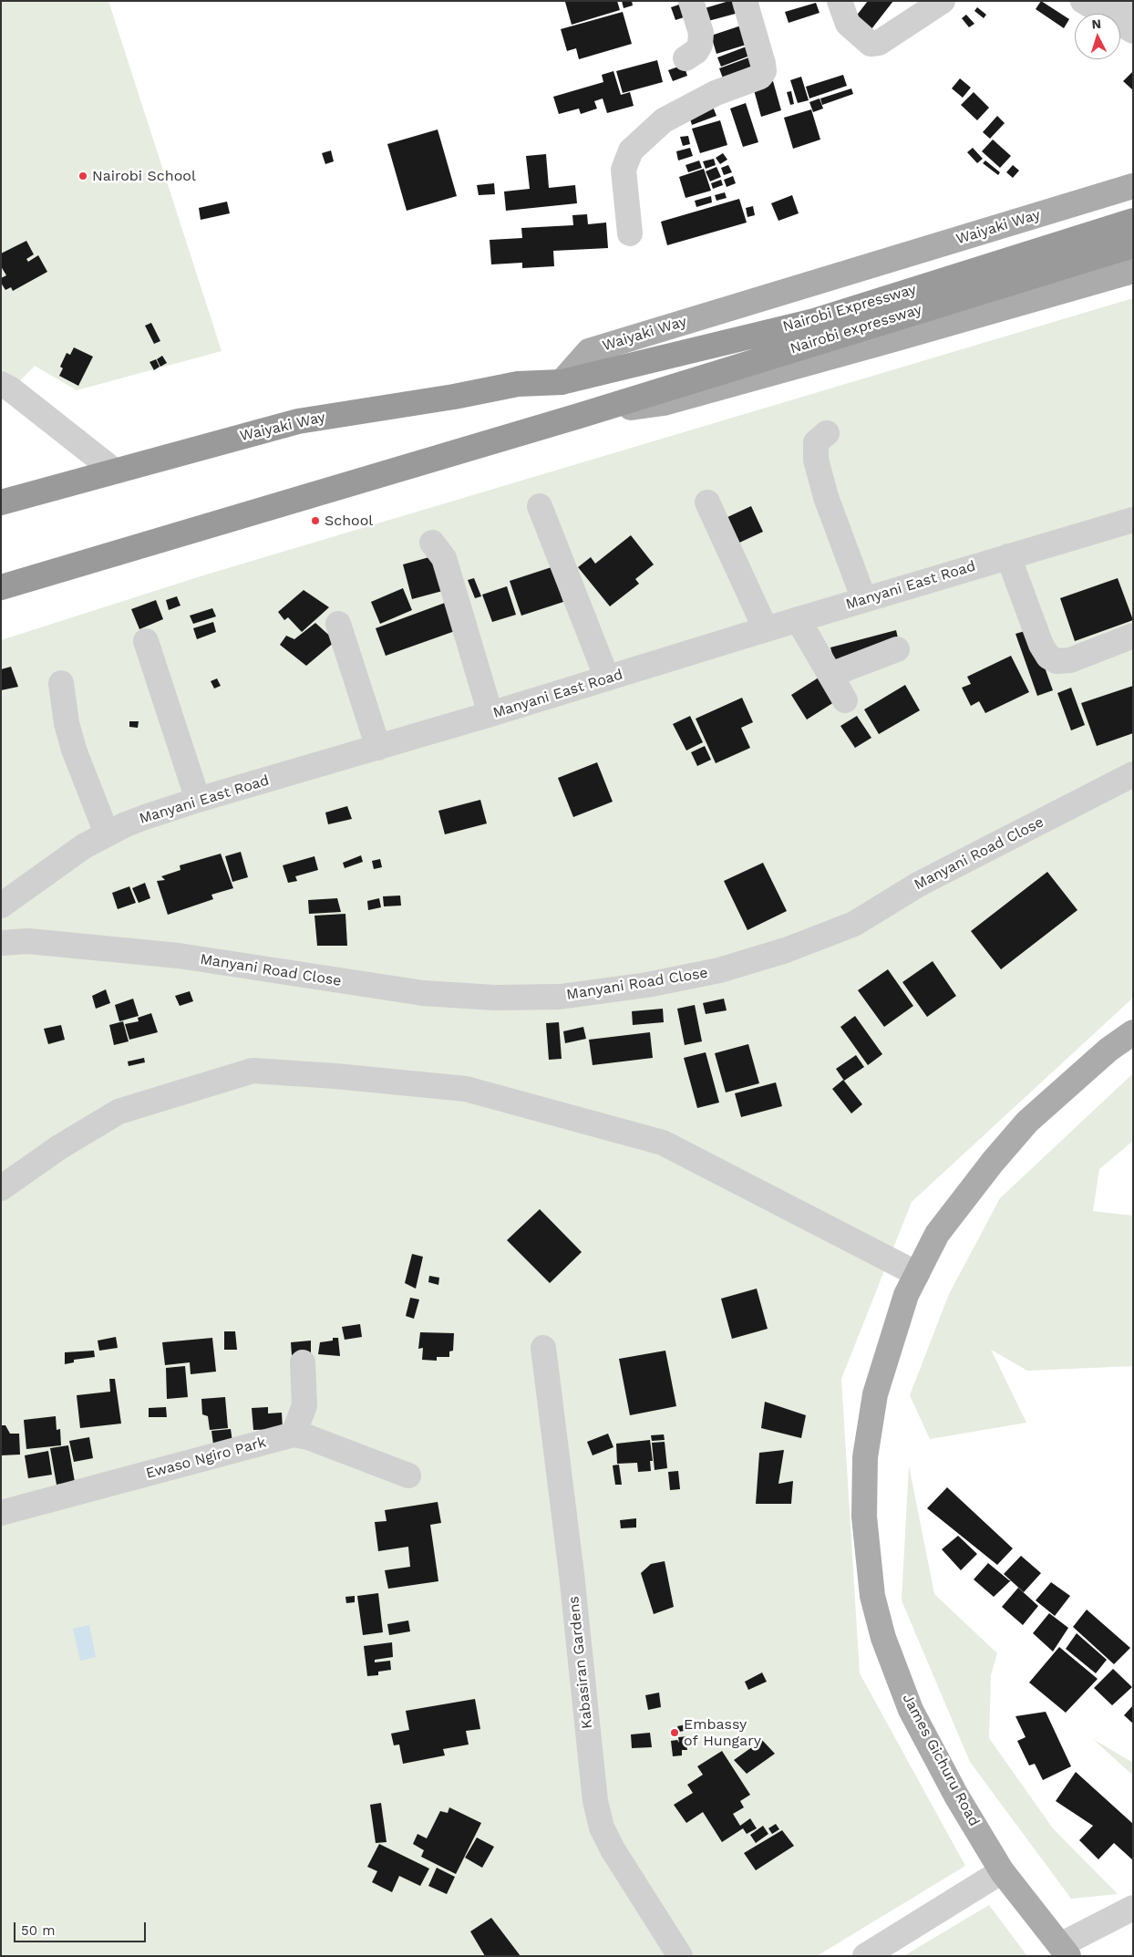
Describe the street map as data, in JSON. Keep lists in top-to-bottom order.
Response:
{
  "streets": {
    "highway": ["Waiyaki Way", "Nairobi Expressway", "Nairobi expressway"],
    "main road": ["James Gichuru Road"],
    "street": [
      "Manyani East Road",
      "Manyani Road Close",
      "Ewaso Ngiro Park",
      "Kabasiran Gardens"
    ]
  },
  "crossings": [
    ["Waiyaki Way", "Nairobi Expressway"]
  ],
  "places": ["Nairobi School", "School", "Embassy of Hungary"],
  "scale_bar": "50 m",
  "north": "top"
}
